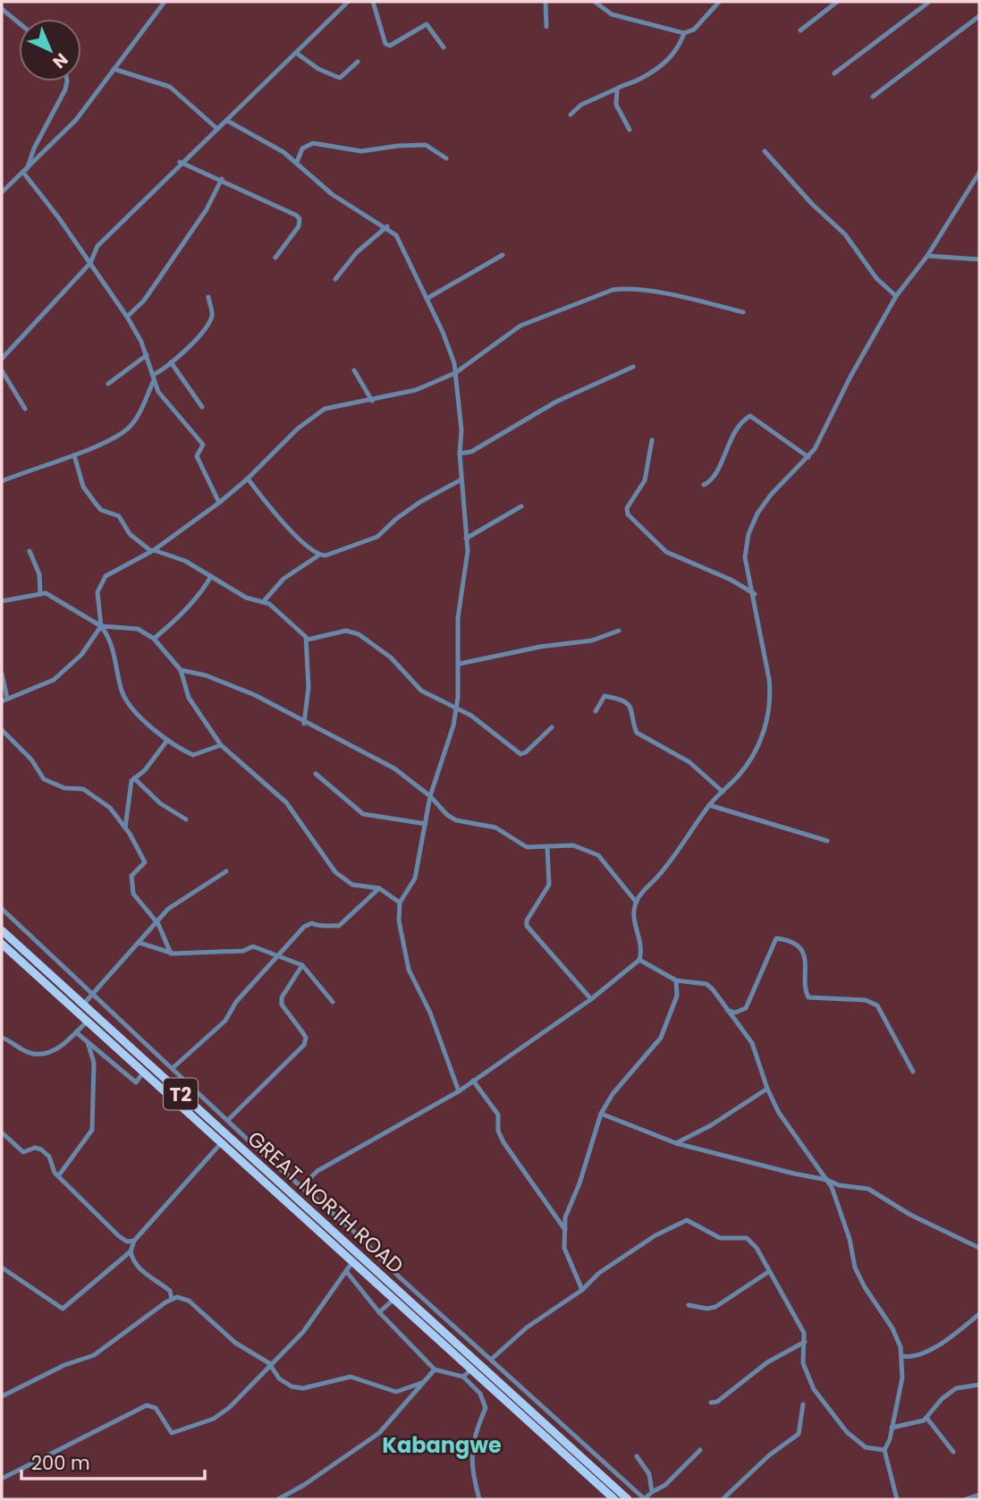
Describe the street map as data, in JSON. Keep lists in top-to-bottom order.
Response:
{
  "streets": {
    "main road": ["T2", "GREAT NORTH ROAD"]
  },
  "districts": ["Kabangwe"],
  "scale_bar": "200 m",
  "north": "bottom right"
}
